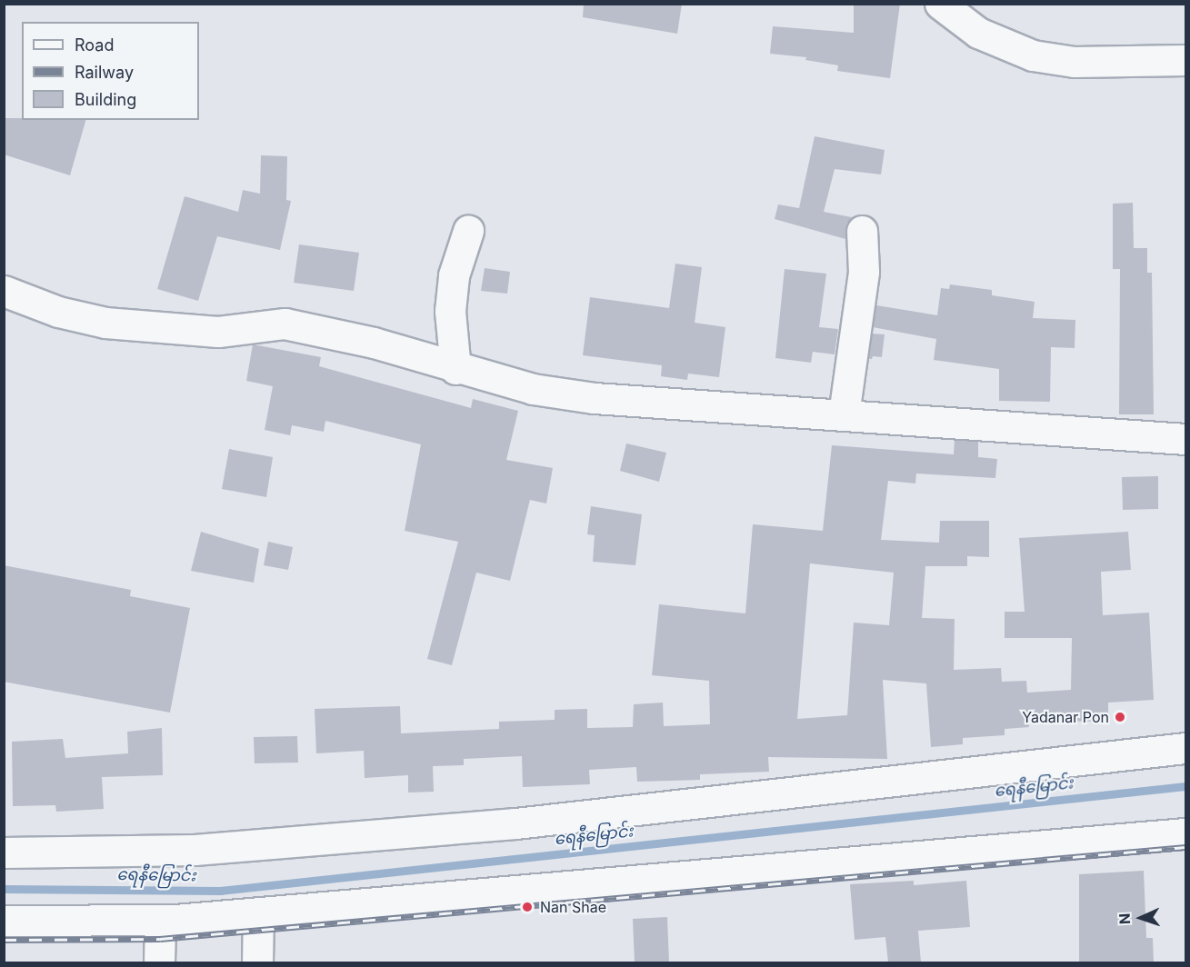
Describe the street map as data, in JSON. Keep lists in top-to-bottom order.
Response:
{
  "water": ["ရေနီမြောင်း"],
  "places": ["Yadanar Pon", "Nan Shae"],
  "legend": ["Road", "Railway", "Building"],
  "north": "left"
}
